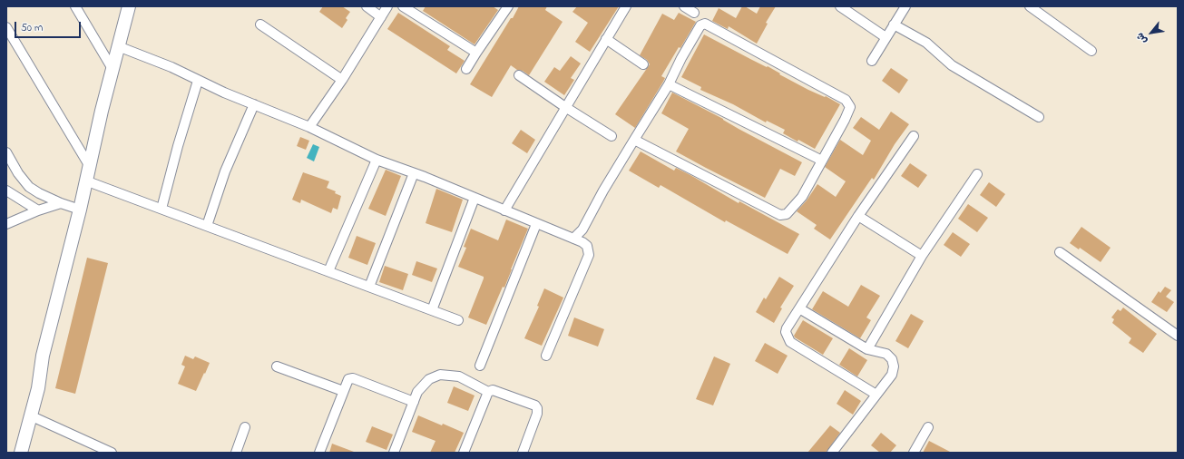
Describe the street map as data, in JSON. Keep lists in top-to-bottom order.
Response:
{
  "scale_bar": "50 m",
  "north": "bottom left"
}
